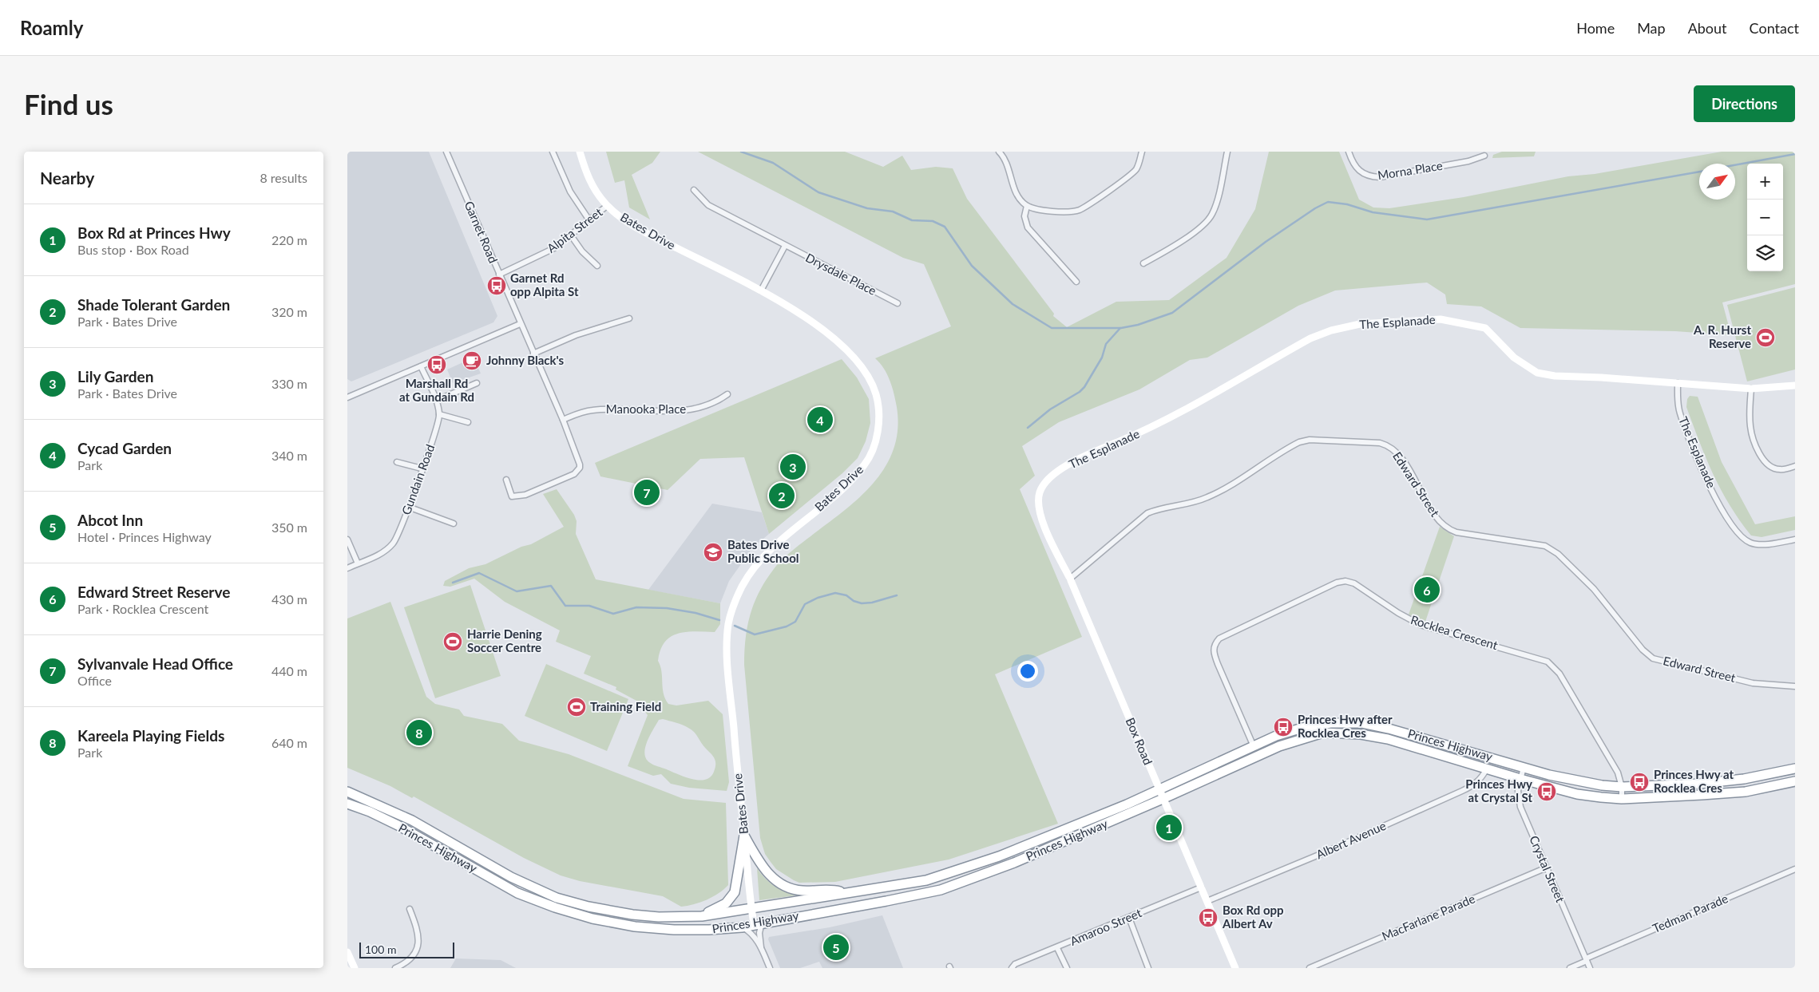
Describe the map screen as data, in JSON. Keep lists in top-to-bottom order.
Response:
{
  "streets": {
    "highway": ["Princes Highway"],
    "street": [
      "Morna Place",
      "Alpita Street",
      "Bates Drive",
      "Garnet Road",
      "Drysdale Place",
      "The Esplanade",
      "Manooka Place",
      "Gundain Road",
      "Edward Street",
      "Rocklea Crescent",
      "Box Road",
      "Albert Avenue",
      "Crystal Street",
      "Tedman Parade",
      "MacFarlane Parade",
      "Amaroo Street"
    ]
  },
  "crossings": [
    ["Alpita Street", "Bates Drive"],
    ["Alpita Street", "Garnet Road"],
    ["Bates Drive", "Princes Highway"],
    ["Garnet Road", "Manooka Place"],
    ["The Esplanade", "Box Road"],
    ["Edward Street", "Box Road"],
    ["Rocklea Crescent", "Princes Highway"],
    ["Box Road", "Princes Highway"],
    ["Box Road", "Albert Avenue"],
    ["Box Road", "Amaroo Street"],
    ["Princes Highway", "Albert Avenue"],
    ["Princes Highway", "Crystal Street"],
    ["Crystal Street", "Tedman Parade"],
    ["Crystal Street", "MacFarlane Parade"]
  ],
  "places": {
    "bus stop": [
      "Garnet Rd opp Alpita St",
      "Marshall Rd at Gundain Rd",
      "Princes Hwy after Rocklea Cres",
      "Princes Hwy at Rocklea Cres",
      "Princes Hwy at Crystal St",
      "Box Rd opp Albert Av"
    ],
    "sports": ["A. R. Hurst Reserve", "Harrie Dening Soccer Centre", "Training Field"],
    "cafe": ["Johnny Black's"],
    "school or university": ["Bates Drive Public School"]
  },
  "scale_bar": "100 m",
  "north": "top right",
  "page": {
    "header": "Roamly",
    "nav": [
      "Home",
      "Map",
      "About",
      "Contact"
    ],
    "buttons": "Directions",
    "title": "Find us",
    "heading": ["Nearby", "8 results"],
    "map_buttons": ["+", "−"],
    "list": [
      {
        "mark": "1",
        "name": "Box Rd at Princes Hwy",
        "note": "Bus stop · Box Road",
        "value": "220 m"
      },
      {
        "mark": "2",
        "name": "Shade Tolerant Garden",
        "note": "Park · Bates Drive",
        "value": "320 m"
      },
      {
        "mark": "3",
        "name": "Lily Garden",
        "note": "Park · Bates Drive",
        "value": "330 m"
      },
      {
        "mark": "4",
        "name": "Cycad Garden",
        "note": "Park",
        "value": "340 m"
      },
      {
        "mark": "5",
        "name": "Abcot Inn",
        "note": "Hotel · Princes Highway",
        "value": "350 m"
      },
      {
        "mark": "6",
        "name": "Edward Street Reserve",
        "note": "Park · Rocklea Crescent",
        "value": "430 m"
      },
      {
        "mark": "7",
        "name": "Sylvanvale Head Office",
        "note": "Office",
        "value": "440 m"
      },
      {
        "mark": "8",
        "name": "Kareela Playing Fields",
        "note": "Park",
        "value": "640 m"
      }
    ],
    "pins": [
      "4",
      "3",
      "7",
      "2",
      "6",
      "8",
      "1",
      "5"
    ],
    "scale": "100 m"
  }
}
